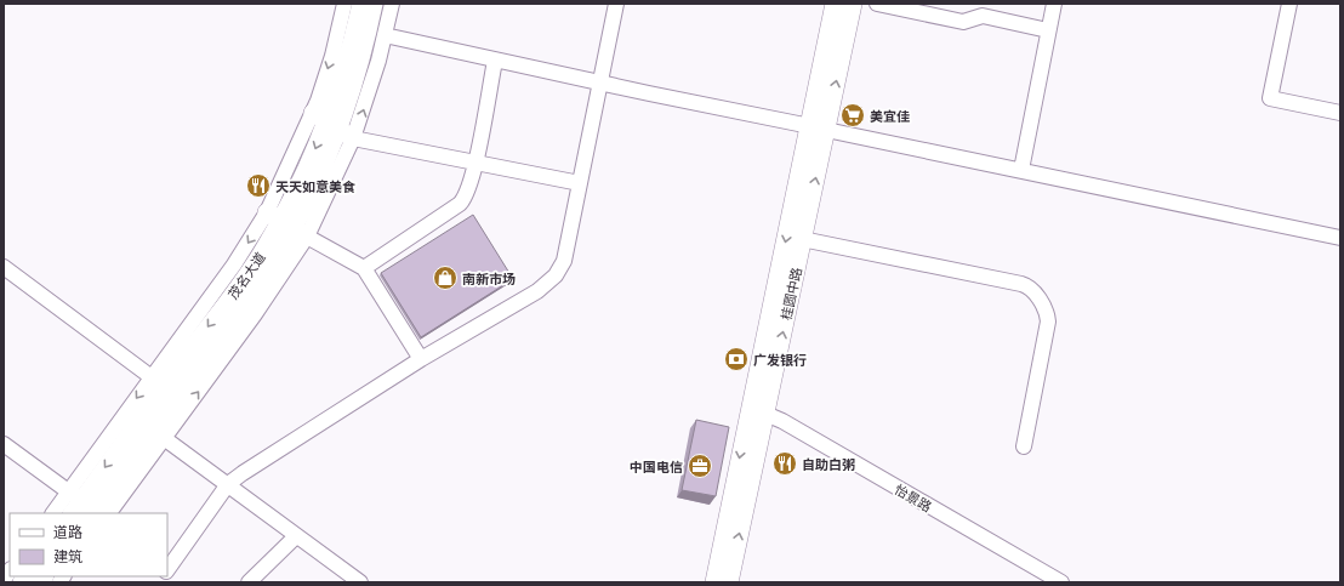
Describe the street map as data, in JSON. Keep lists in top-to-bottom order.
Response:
{
  "streets": {
    "main road": ["茂名大道", "桂圆中路"],
    "street": ["怡景路"]
  },
  "crossings": [
    ["桂圆中路", "怡景路"]
  ],
  "places": {
    "supermarket": ["美宜佳"],
    "restaurant": ["天天如意美食", "自助白粥"],
    "shop": ["南新市场"],
    "bank": ["广发银行"],
    "office": ["中国电信"]
  },
  "legend": ["道路", "建筑"]
}
